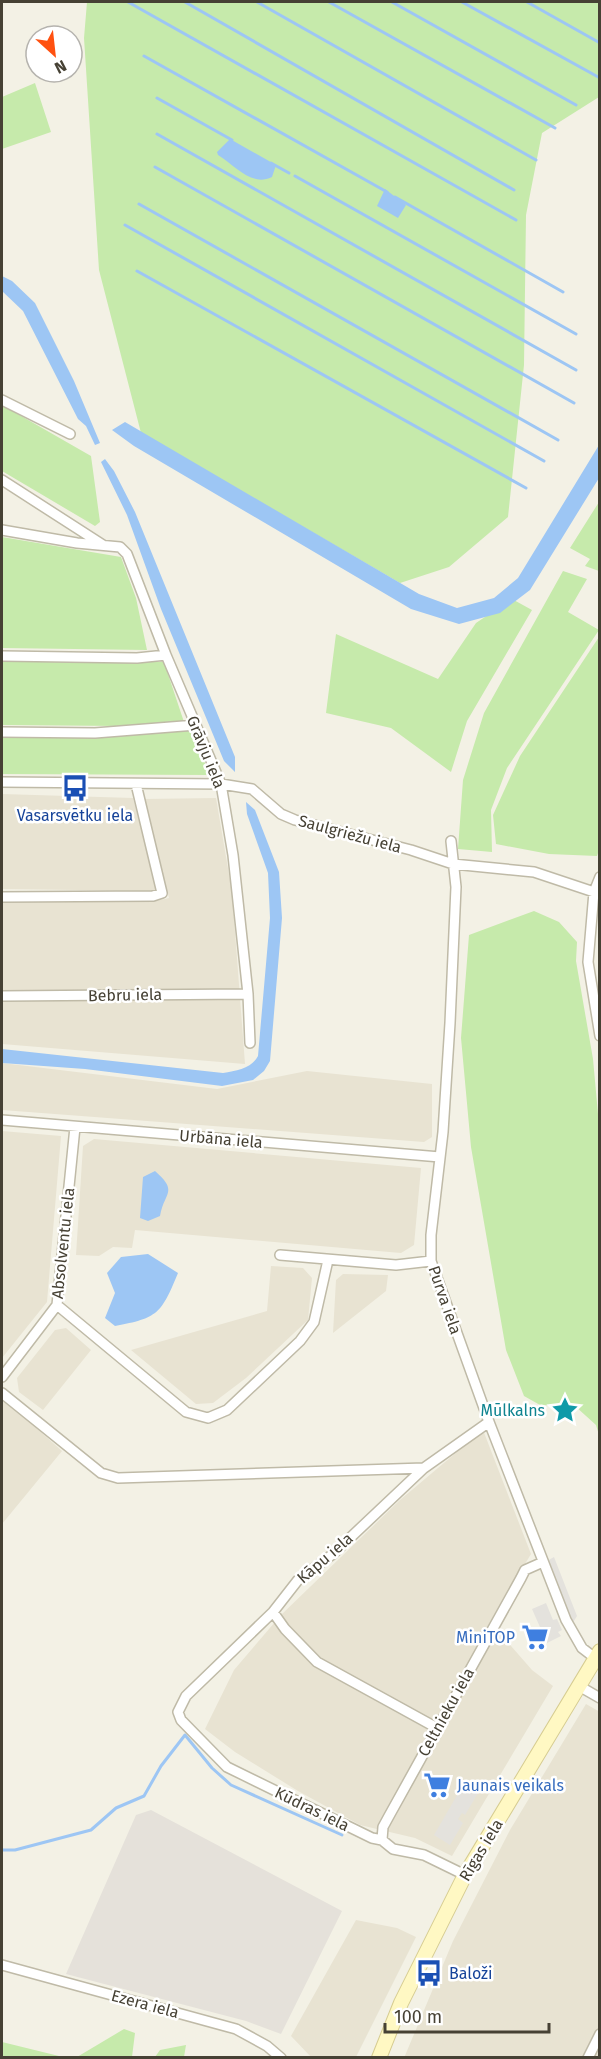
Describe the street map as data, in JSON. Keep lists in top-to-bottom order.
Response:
{
  "streets": {
    "main road": ["Rīgas iela"],
    "street": [
      "Grāvju iela",
      "Saulgriežu iela",
      "Bebru iela",
      "Urbāna iela",
      "Absolventu iela",
      "Purva iela",
      "Kāpu iela",
      "Celtnieku iela",
      "Kūdras iela",
      "Ezera iela"
    ]
  },
  "crossings": [
    ["Grāvju iela", "Saulgriežu iela"],
    ["Grāvju iela", "Bebru iela"],
    ["Saulgriežu iela", "Purva iela"],
    ["Urbāna iela", "Absolventu iela"],
    ["Urbāna iela", "Purva iela"],
    ["Purva iela", "Kāpu iela"],
    ["Purva iela", "Celtnieku iela"],
    ["Purva iela", "Rīgas iela"],
    ["Kāpu iela", "Kūdras iela"],
    ["Celtnieku iela", "Kūdras iela"],
    ["Kūdras iela", "Rīgas iela"]
  ],
  "places": {
    "bus stop": ["Vasarsvētku iela", "Baloži"],
    "place": ["Mūlkalns"],
    "supermarket": ["MiniTOP", "Jaunais veikals"]
  },
  "scale_bar": "100 m",
  "north": "bottom right"
}
